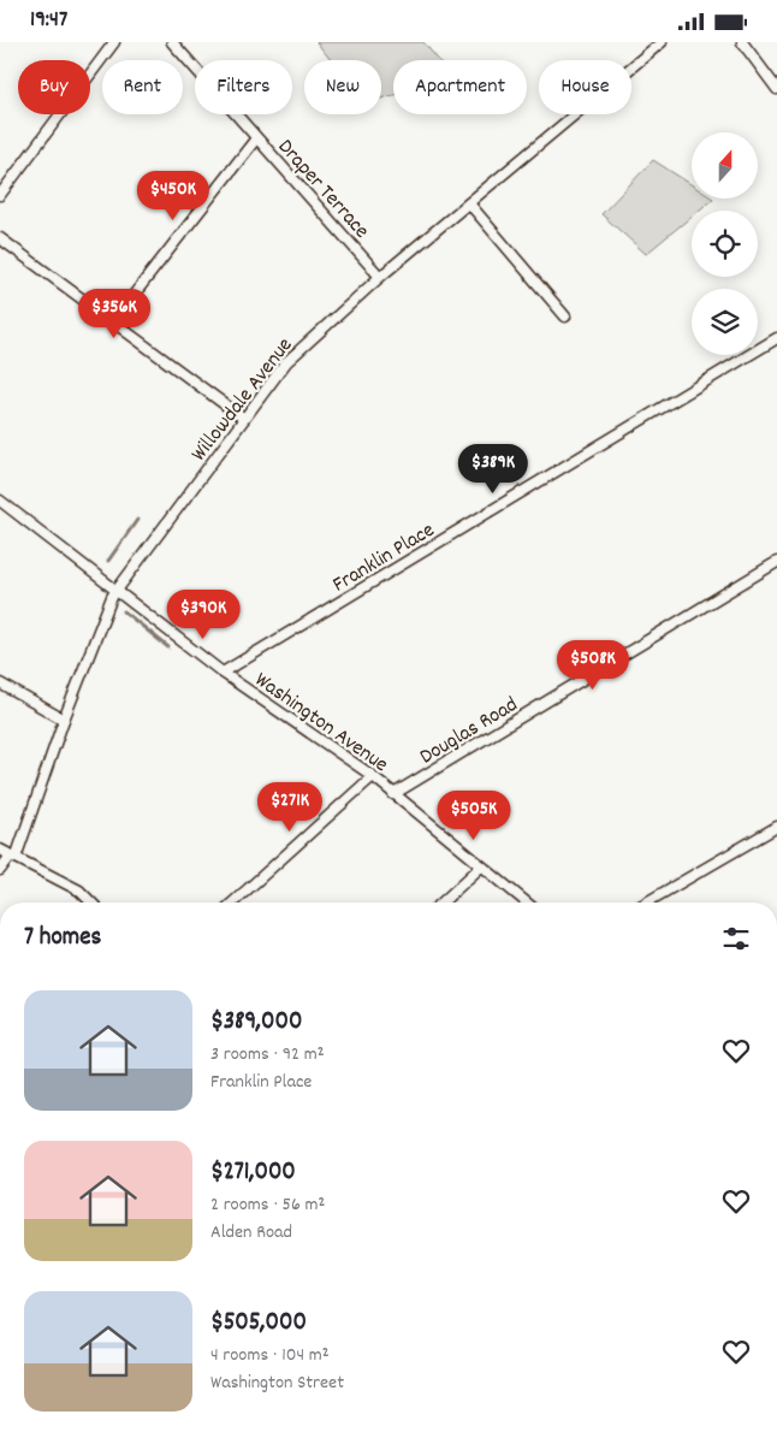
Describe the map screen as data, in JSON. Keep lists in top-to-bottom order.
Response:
{
  "streets": {
    "street": [
      "Draper Terrace",
      "Willowdale Avenue",
      "Franklin Place",
      "Washington Avenue",
      "Douglas Road"
    ]
  },
  "crossings": [
    ["Draper Terrace", "Willowdale Avenue"],
    ["Willowdale Avenue", "Washington Avenue"],
    ["Franklin Place", "Washington Avenue"],
    ["Washington Avenue", "Douglas Road"]
  ],
  "north": "top",
  "page": {
    "status": "19:47",
    "chip": [
      "Buy",
      "Rent",
      "Filters",
      "New",
      "Apartment",
      "House"
    ],
    "price": [
      "$450K",
      "$356K",
      "$389K",
      "$390K",
      "$508K",
      "$271K",
      "$505K"
    ],
    "heading": "7 homes",
    "list": [
      {
        "name": "$389,000",
        "note": "3 rooms · 92 m² · Franklin Place"
      },
      {
        "name": "$271,000",
        "note": "2 rooms · 56 m² · Alden Road"
      },
      {
        "name": "$505,000",
        "note": "4 rooms · 104 m² · Washington Street"
      }
    ]
  }
}
